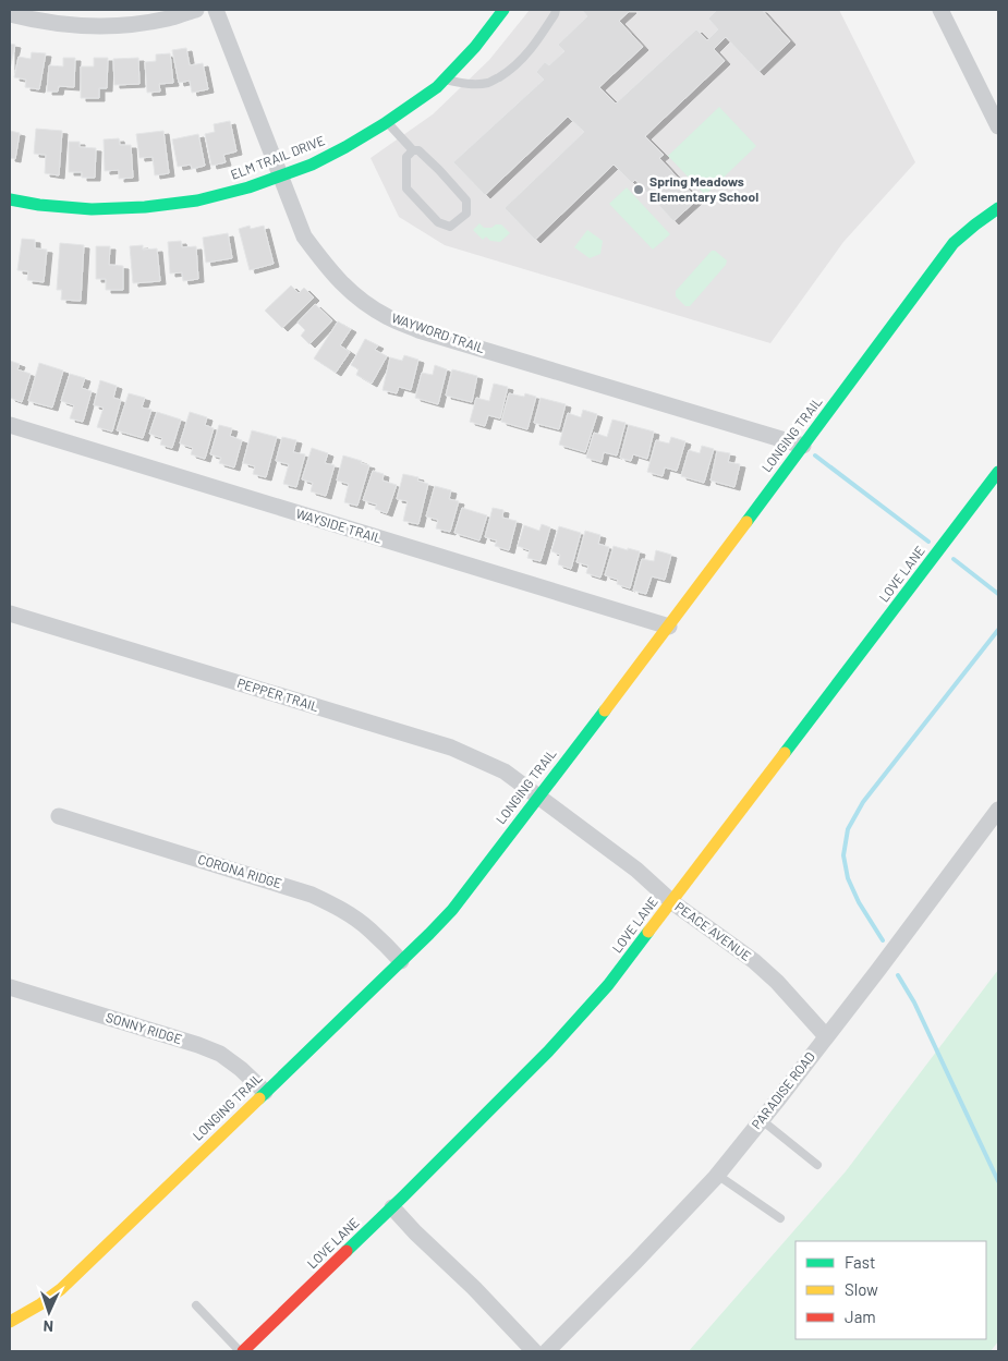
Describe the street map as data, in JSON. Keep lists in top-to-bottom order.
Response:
{
  "streets": {
    "street": [
      "ELM TRAIL DRIVE",
      "WAYWORD TRAIL",
      "LONGING TRAIL",
      "WAYSIDE TRAIL",
      "LOVE LANE",
      "PEPPER TRAIL",
      "CORONA RIDGE",
      "PEACE AVENUE",
      "SONNY RIDGE",
      "PARADISE ROAD"
    ]
  },
  "crossings": [
    ["ELM TRAIL DRIVE", "WAYWORD TRAIL"],
    ["WAYWORD TRAIL", "LONGING TRAIL"],
    ["LONGING TRAIL", "WAYSIDE TRAIL"],
    ["LONGING TRAIL", "PEPPER TRAIL"],
    ["LONGING TRAIL", "CORONA RIDGE"],
    ["LONGING TRAIL", "PEACE AVENUE"],
    ["LONGING TRAIL", "SONNY RIDGE"],
    ["LOVE LANE", "PEACE AVENUE"],
    ["PEPPER TRAIL", "PEACE AVENUE"],
    ["PEACE AVENUE", "PARADISE ROAD"]
  ],
  "places": ["Spring Meadows Elementary School"],
  "legend": ["Fast", "Slow", "Jam"],
  "north": "bottom"
}
